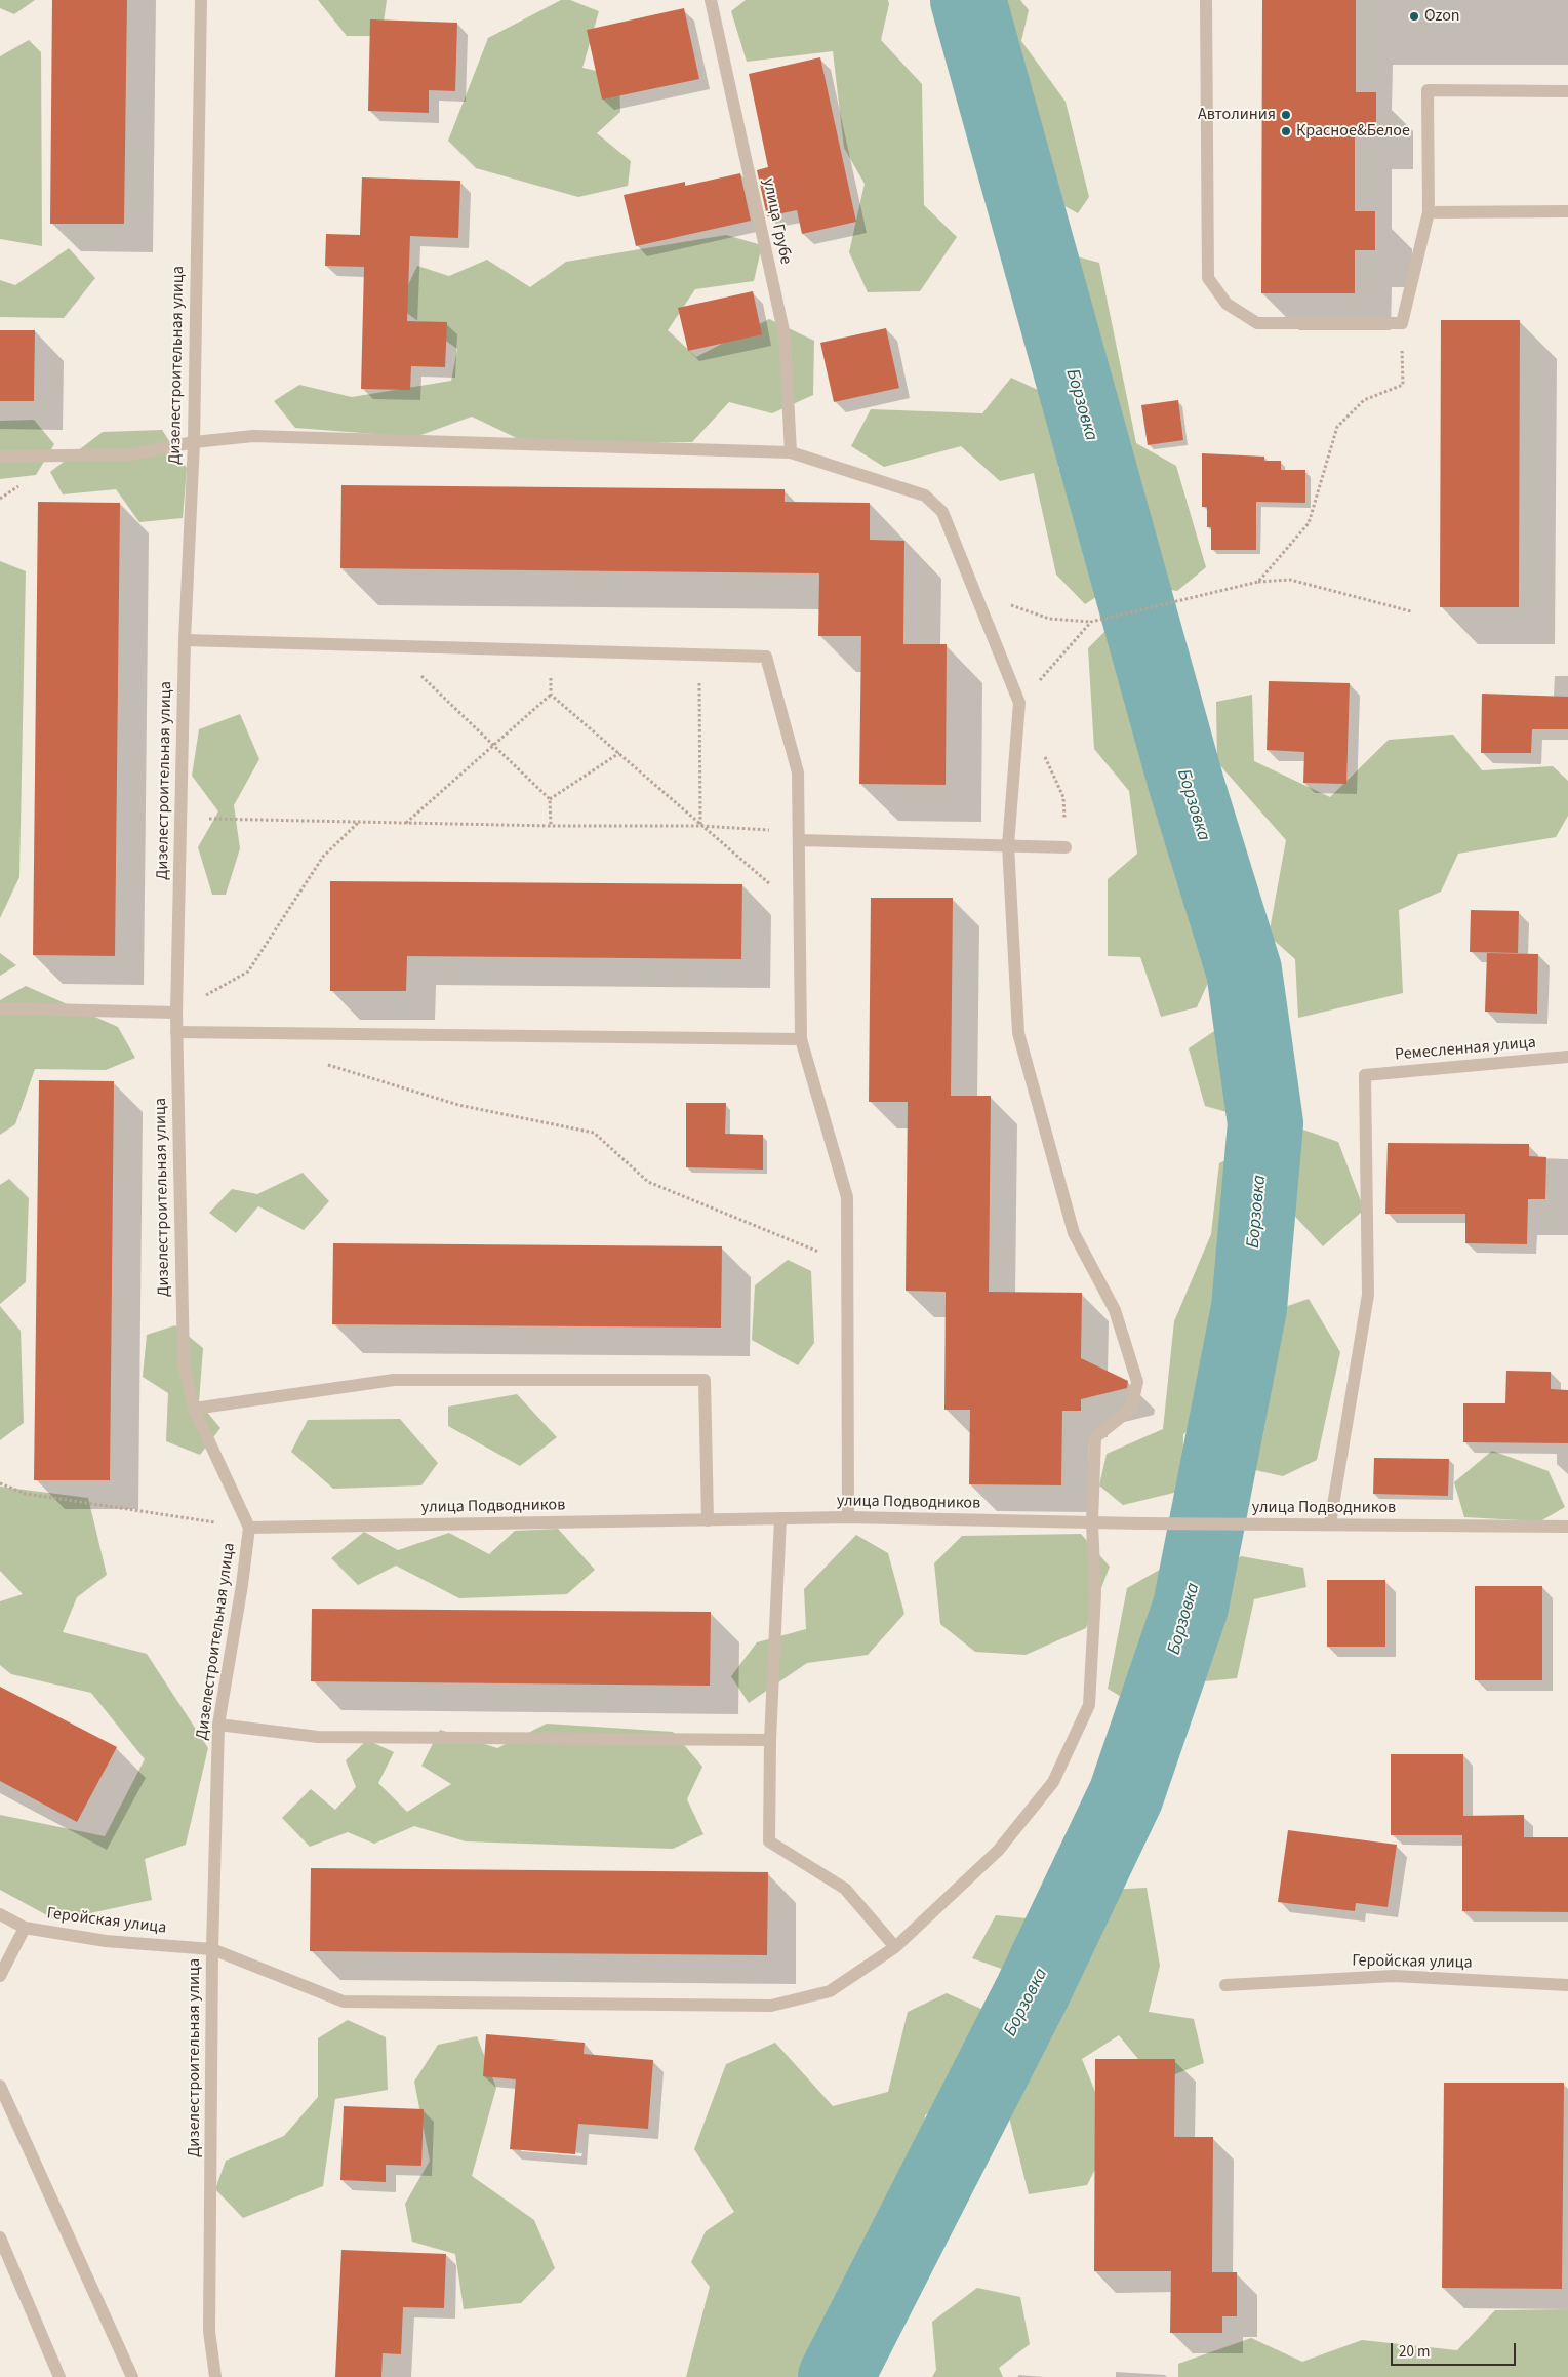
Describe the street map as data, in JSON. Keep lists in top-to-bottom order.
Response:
{
  "streets": {
    "street": [
      "улица Грубе",
      "Дизелестроительная улица",
      "Ремесленная улица",
      "улица Подводников",
      "Геройская улица"
    ]
  },
  "crossings": [
    ["Дизелестроительная улица", "улица Подводников"],
    ["Дизелестроительная улица", "Геройская улица"],
    ["Ремесленная улица", "улица Подводников"],
    ["улица Подводников", "Геройская улица"]
  ],
  "water": ["Борзовка"],
  "places": ["Ozon", "Автолиния", "Красное&Белое"],
  "scale_bar": "20 m"
}
